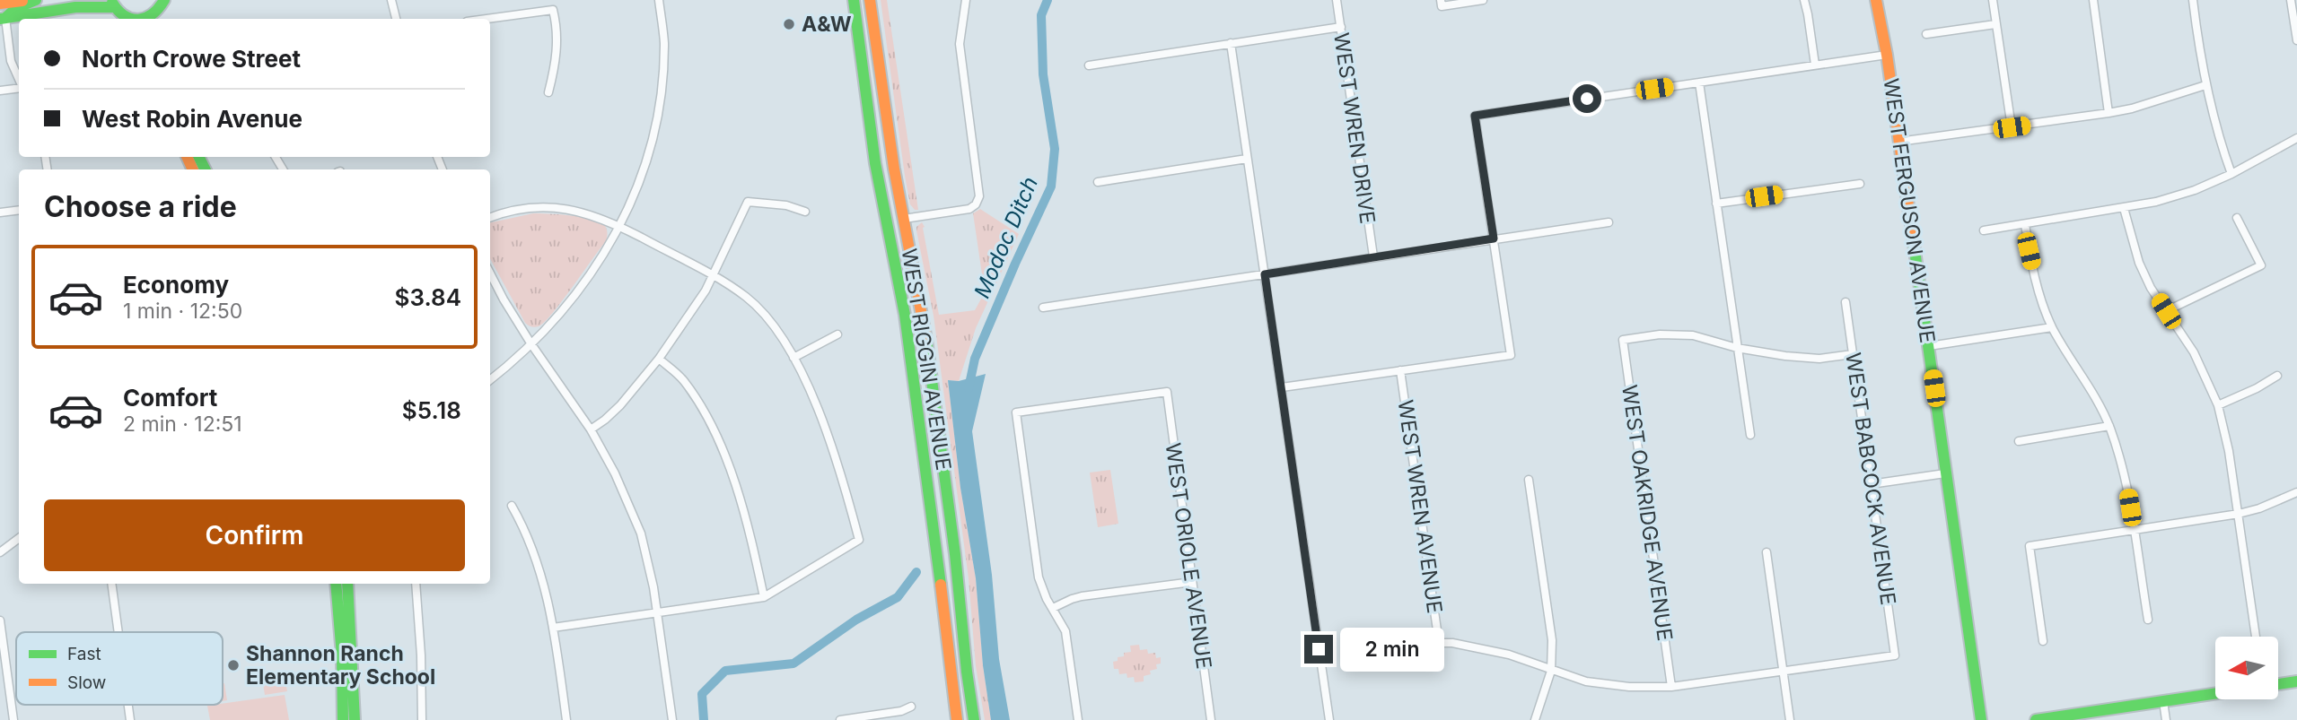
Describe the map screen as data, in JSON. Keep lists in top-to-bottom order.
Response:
{
  "streets": {
    "street": [
      "WEST WREN DRIVE",
      "WEST FERGUSON AVENUE",
      "WEST RIGGIN AVENUE",
      "WEST BABCOCK AVENUE",
      "WEST WREN AVENUE",
      "WEST OAKRIDGE AVENUE",
      "WEST ORIOLE AVENUE"
    ]
  },
  "water": ["Modoc Ditch"],
  "places": ["A&W", "Shannon Ranch Elementary School"],
  "legend": ["Fast", "Slow"],
  "north": "left",
  "page": {
    "banner": ["North Crowe Street", "West Robin Avenue"],
    "heading": "Choose a ride",
    "list": [
      {
        "name": "Economy",
        "note": "1 min · 12:50",
        "value": "$3.84"
      },
      {
        "name": "Comfort",
        "note": "2 min · 12:51",
        "value": "$5.18"
      }
    ],
    "buttons": "Confirm",
    "bubble": "2 min"
  }
}
